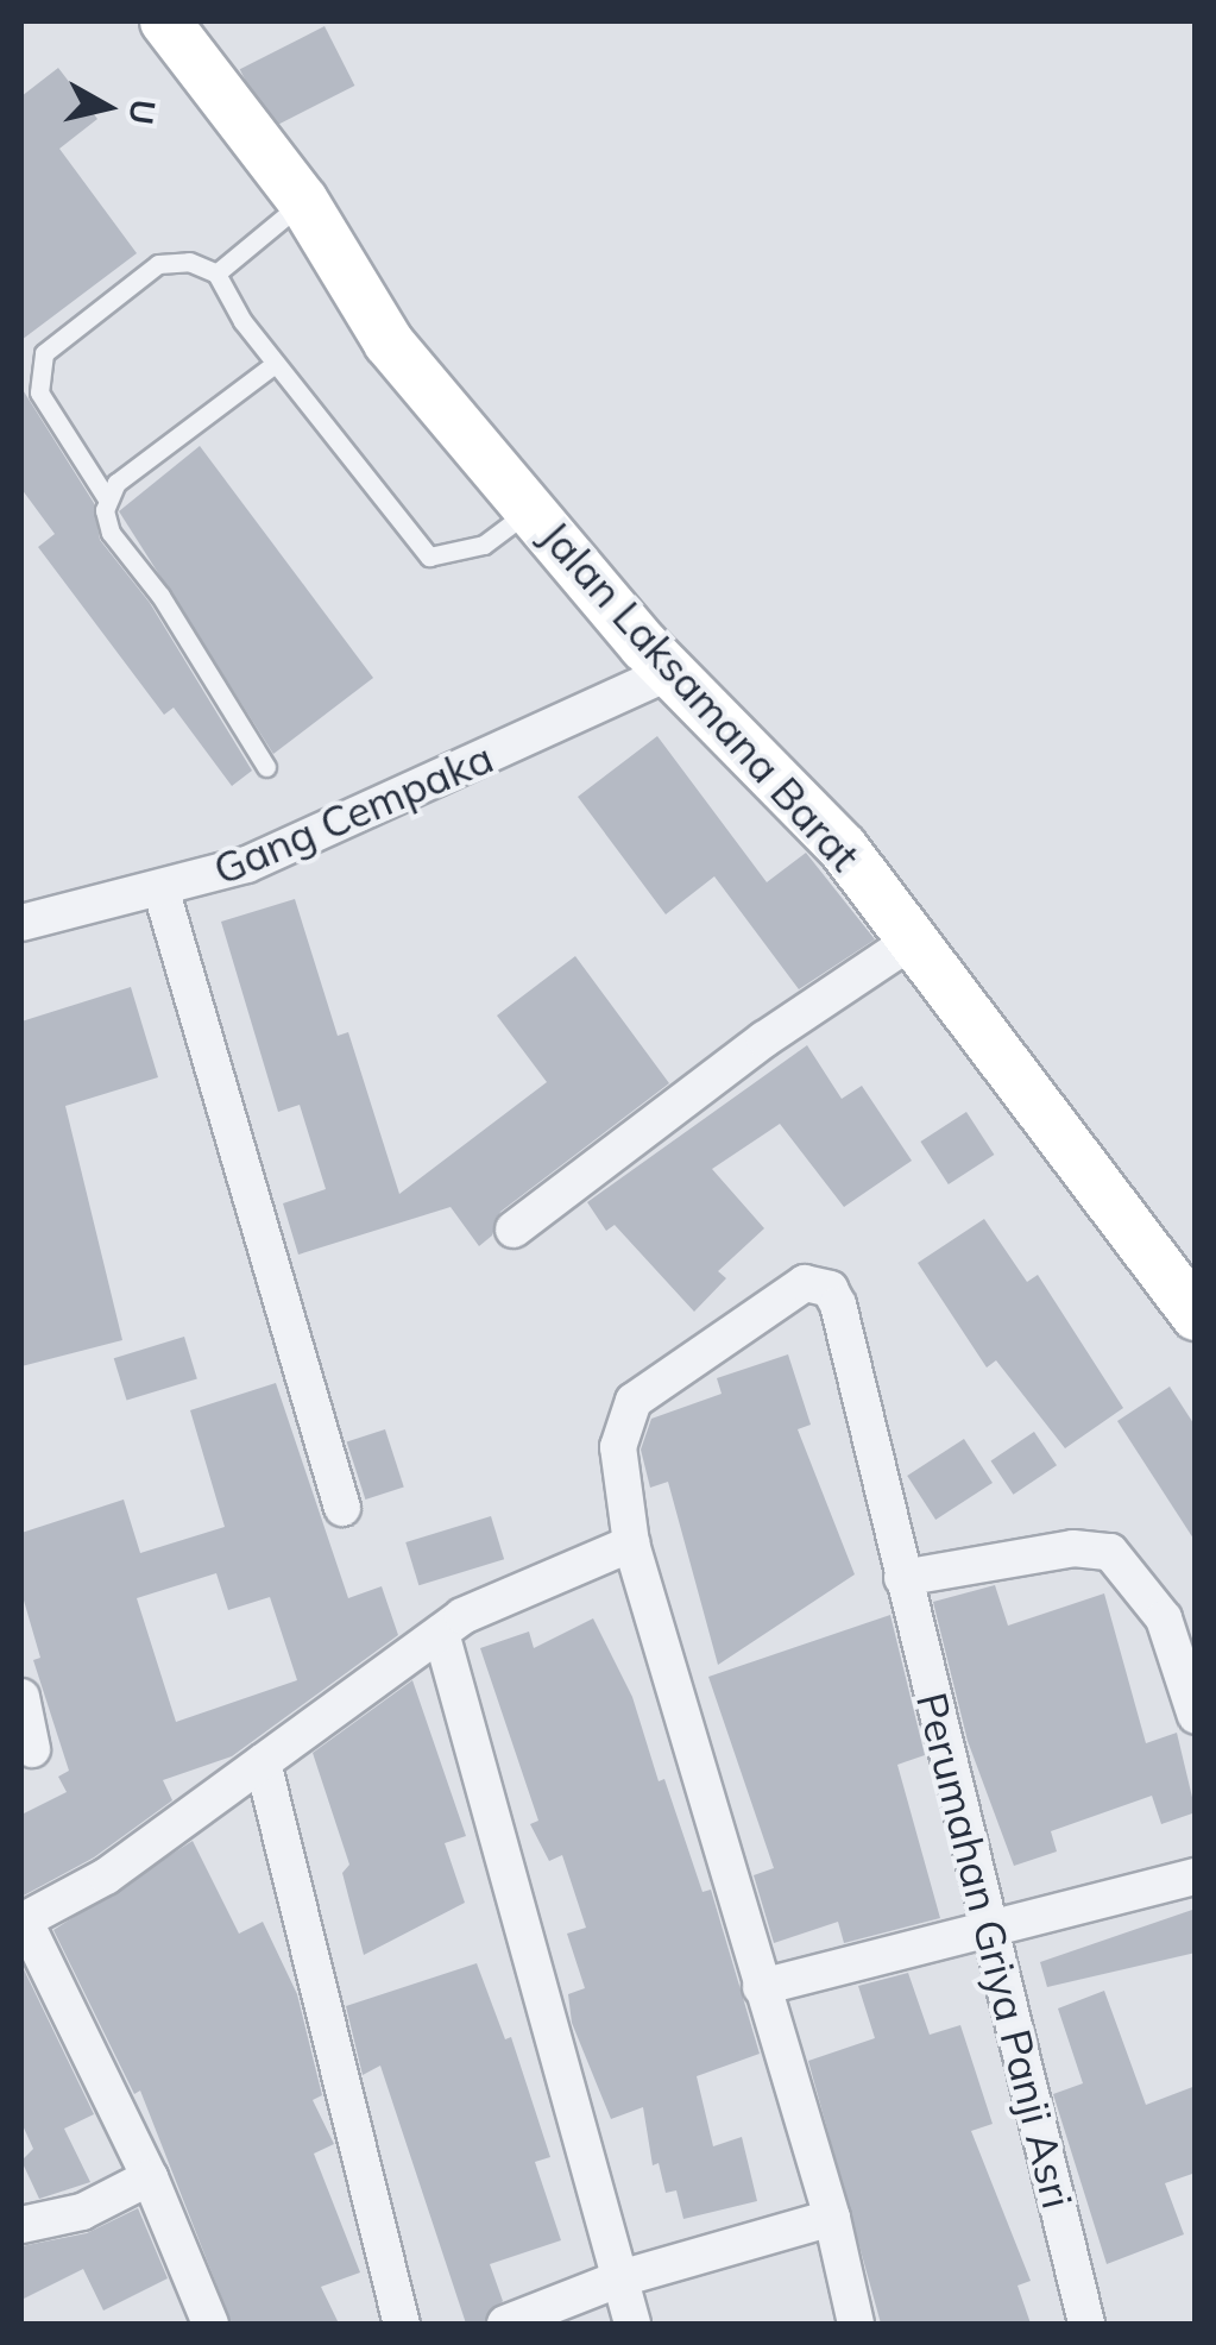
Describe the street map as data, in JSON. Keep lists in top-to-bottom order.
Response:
{
  "streets": {
    "main road": ["Jalan Laksamana Barat"],
    "street": ["Gang Cempaka", "Perumahan Griya Panji Asri"]
  },
  "crossings": [
    ["Jalan Laksamana Barat", "Gang Cempaka"]
  ],
  "north": "right"
}
